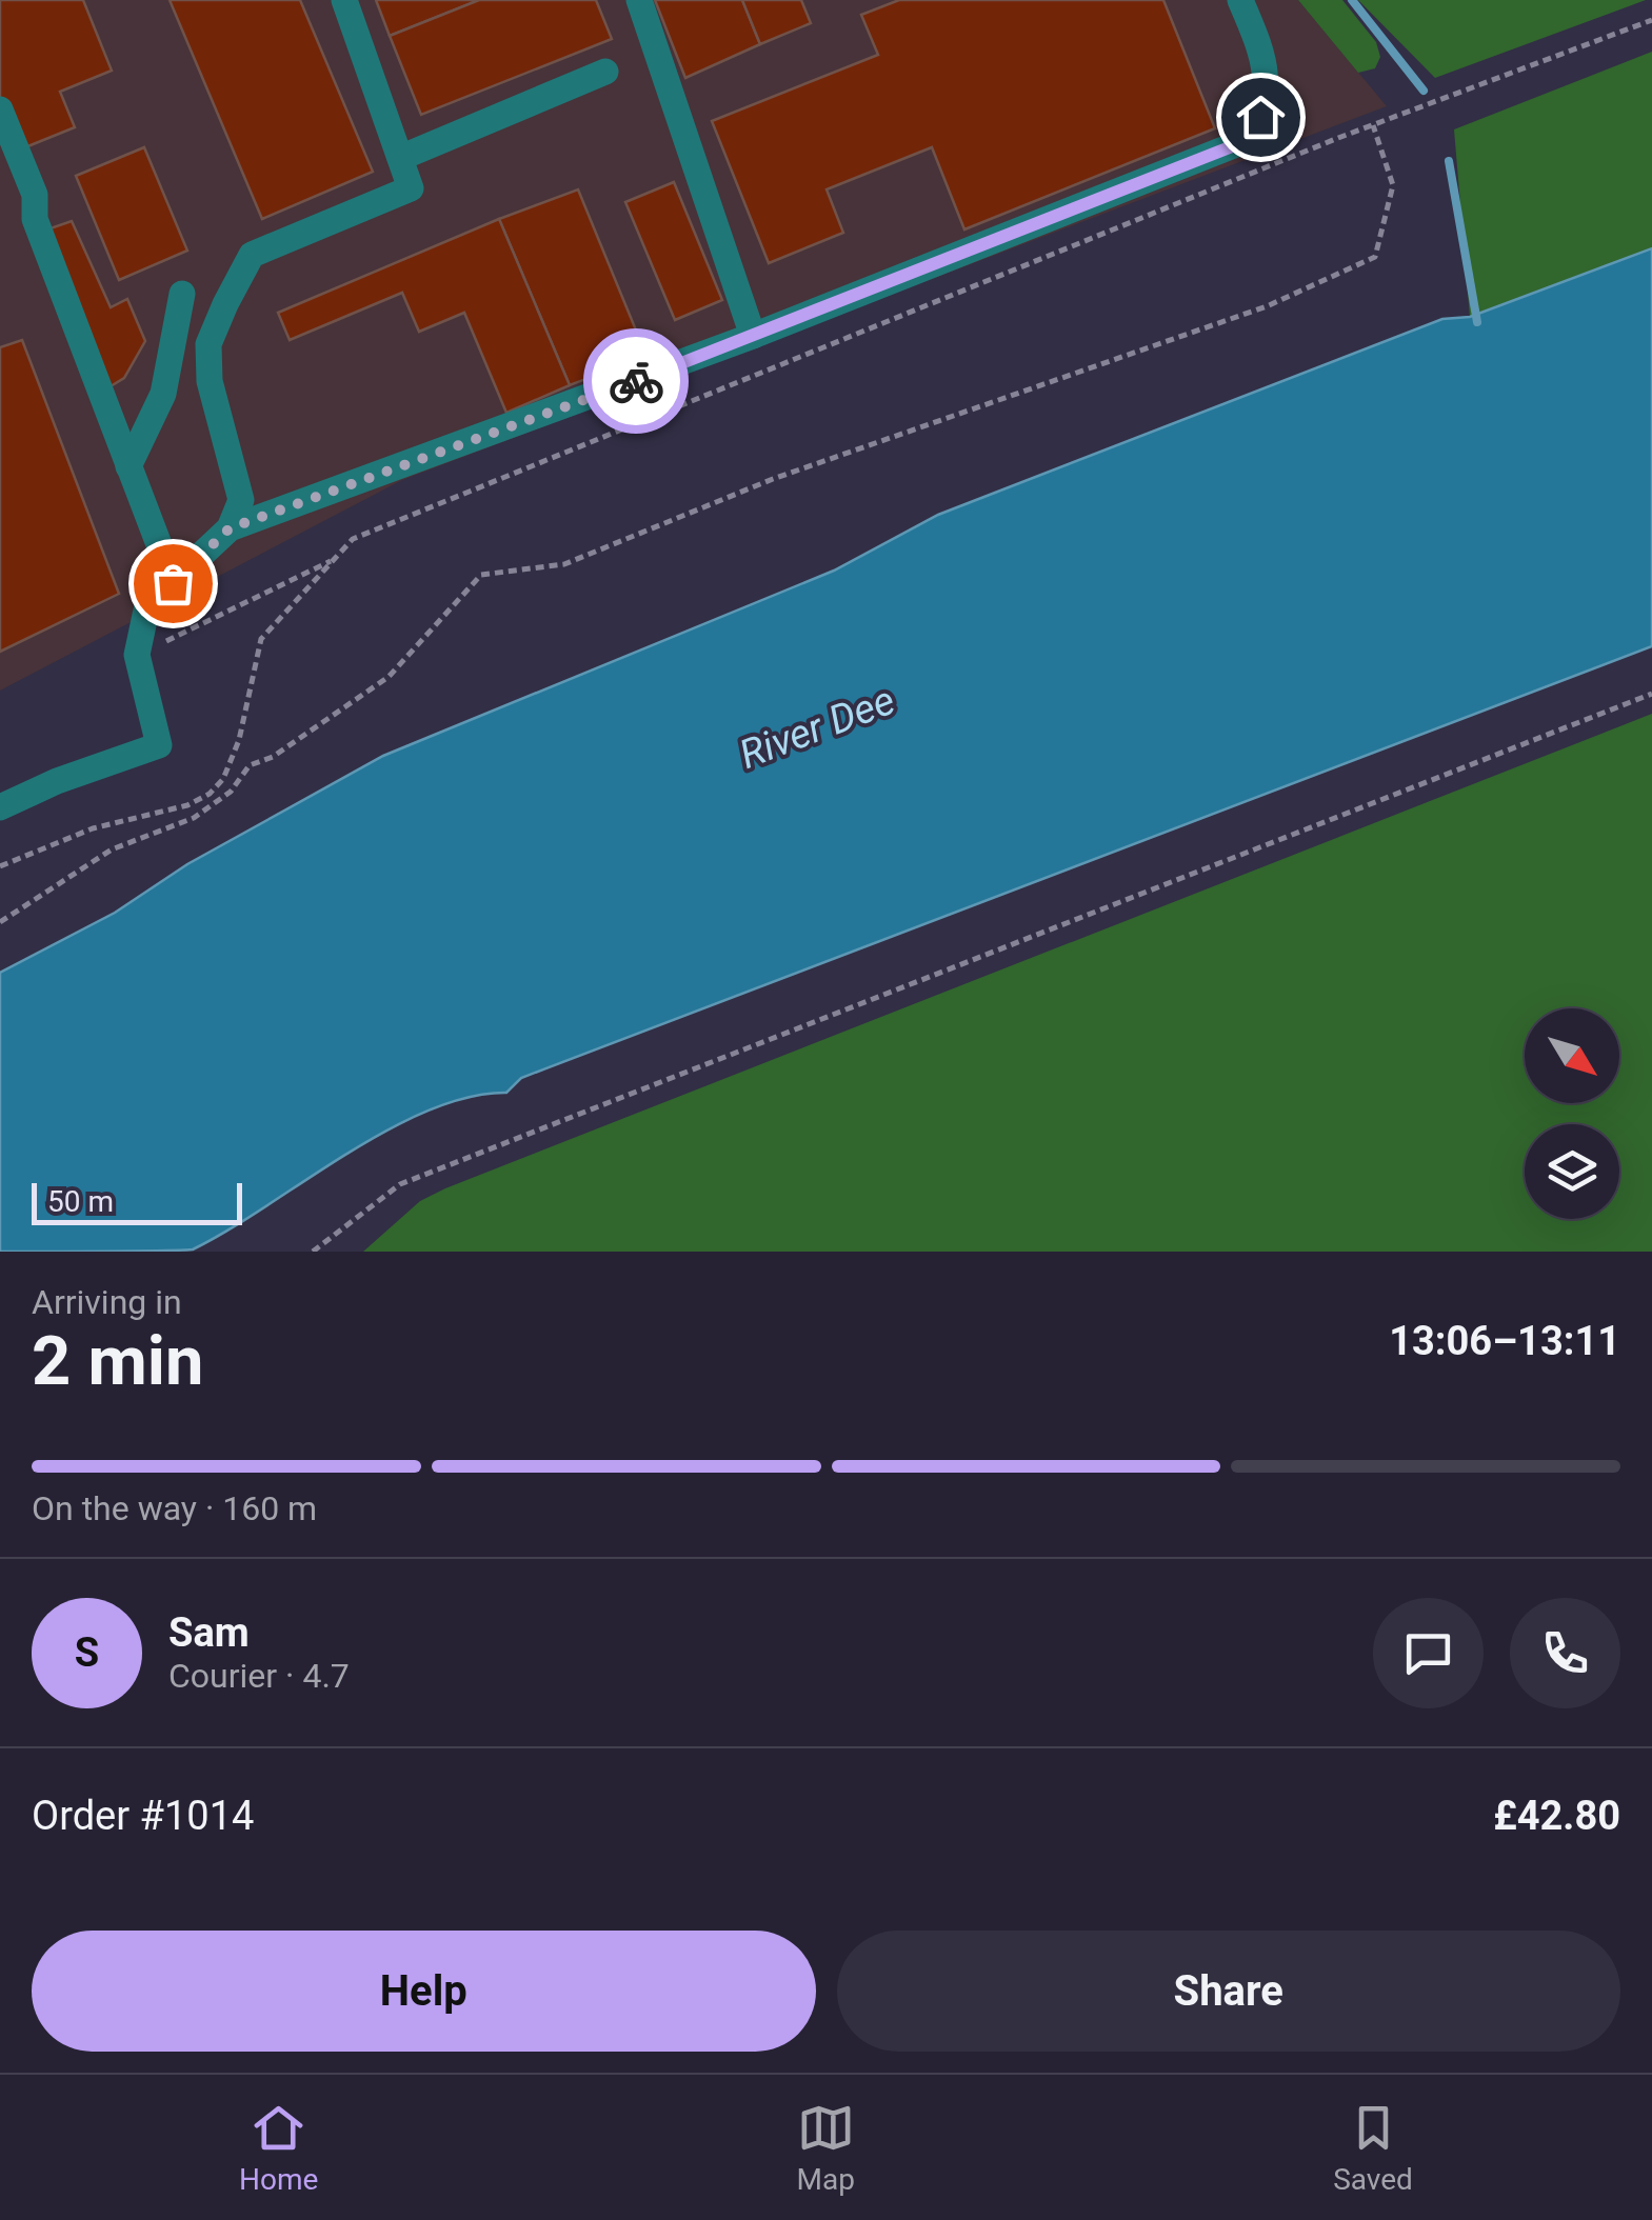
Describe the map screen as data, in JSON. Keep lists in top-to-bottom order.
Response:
{
  "water": ["River Dee"],
  "scale_bar": "50 m",
  "north": "bottom right",
  "page": {
    "scale": "50 m",
    "heading": ["2 min", "Arriving in", "13:06–13:11"],
    "panel": [
      "Sam",
      "Courier · 4.7",
      "Order #1014",
      "£42.80"
    ],
    "bar": "On the way · 160 m",
    "round": "S",
    "buttons": ["Help", "Share"],
    "tabs": ["Home", "Map", "Saved"]
  }
}
